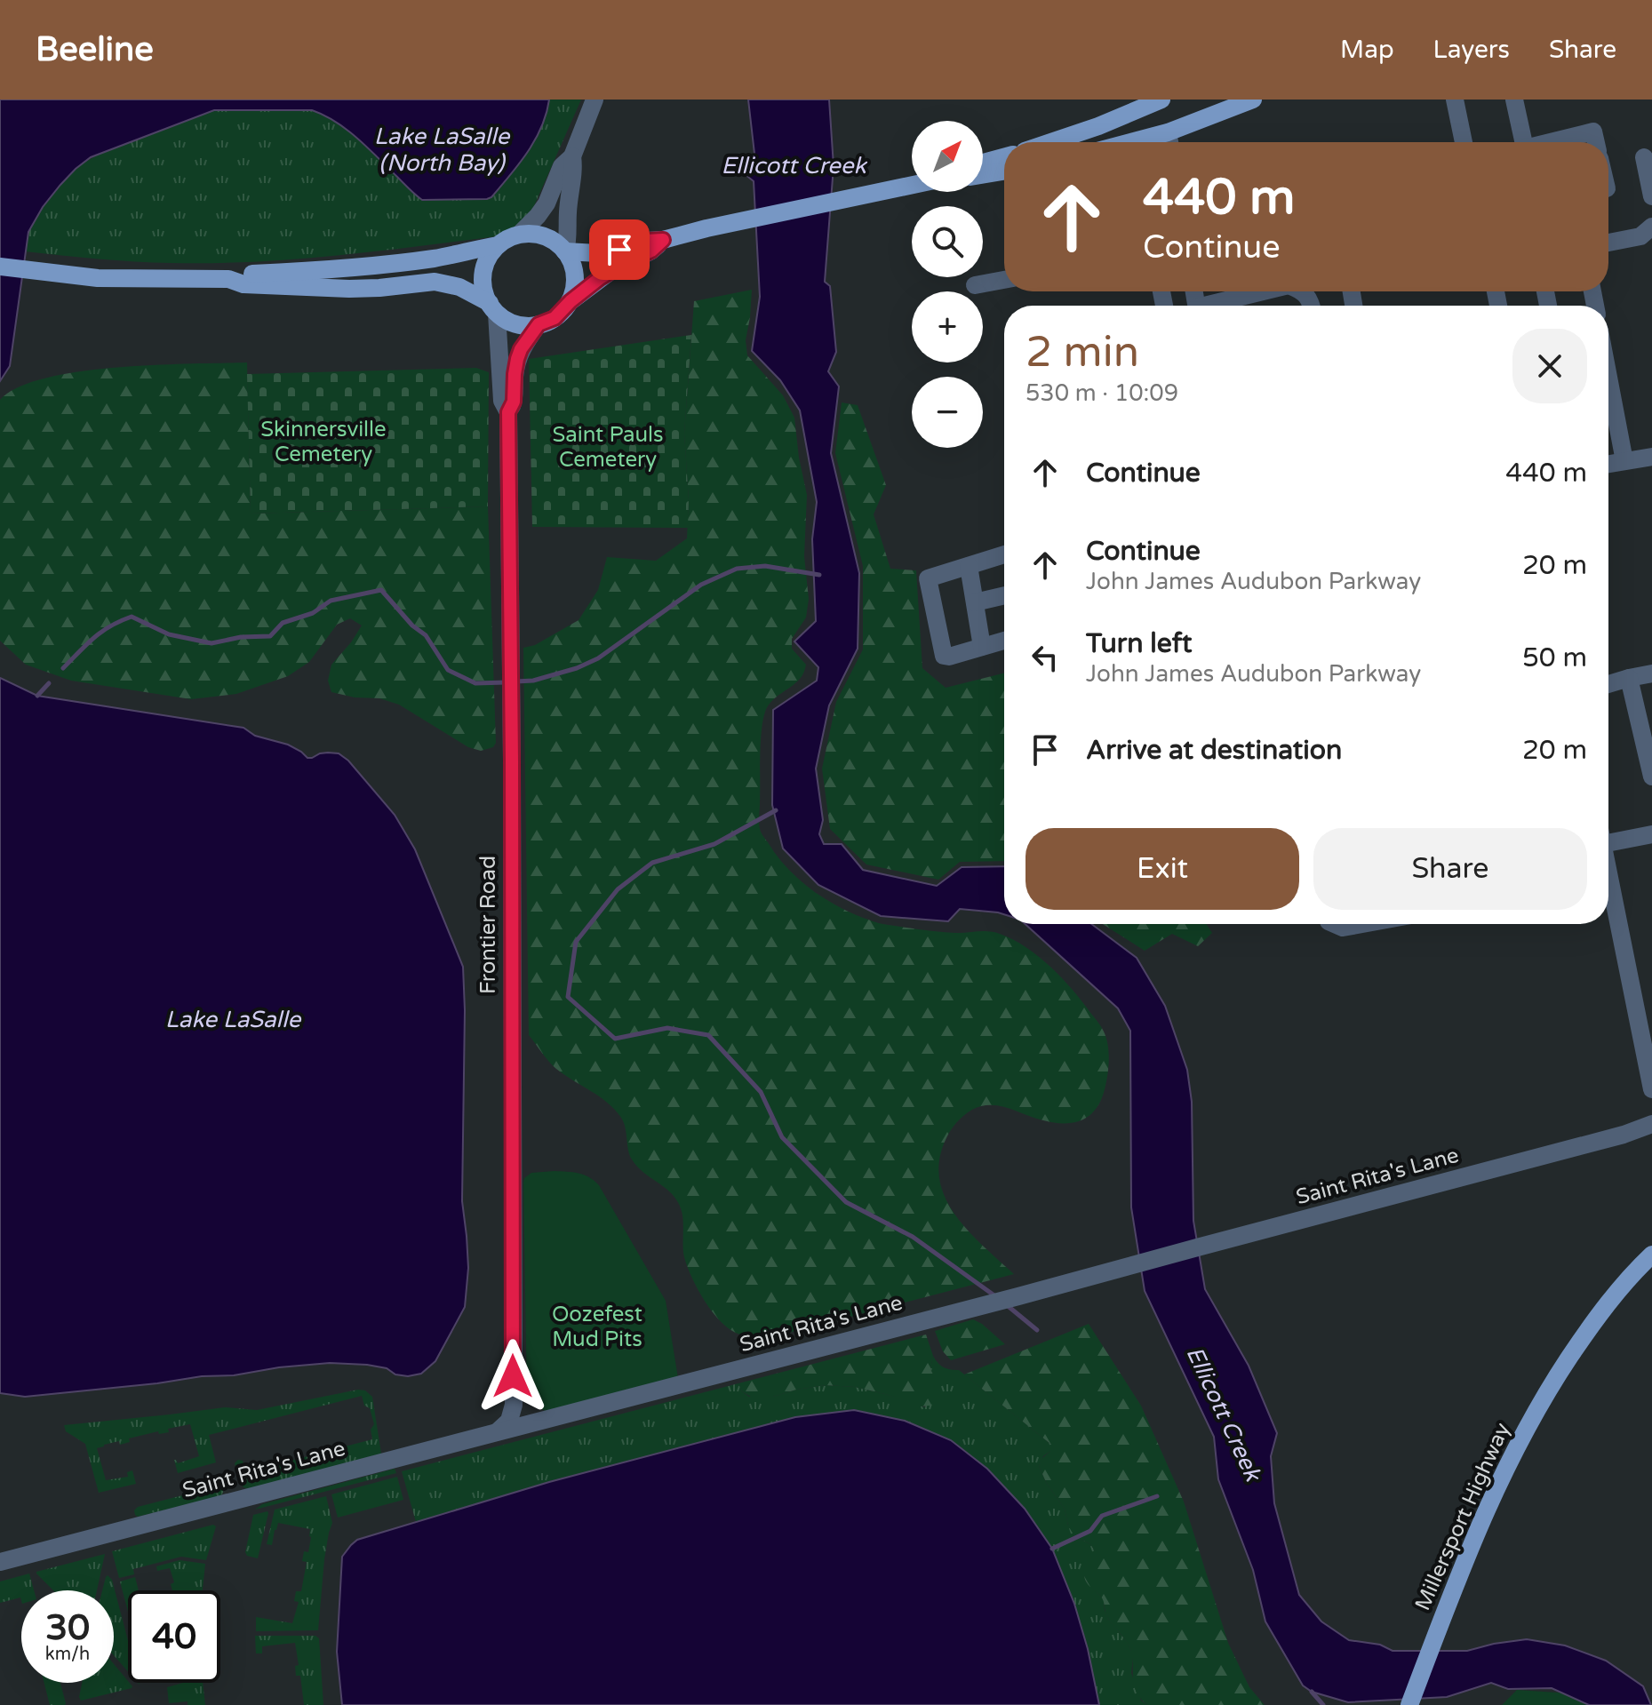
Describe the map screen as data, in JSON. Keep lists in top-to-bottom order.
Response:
{
  "streets": {
    "main road": ["Millersport Highway"],
    "street": ["Frontier Road", "Saint Rita's Lane"]
  },
  "crossings": [
    ["Frontier Road", "Saint Rita's Lane"]
  ],
  "water": ["Lake LaSalle (North Bay)", "Ellicott Creek", "Lake LaSalle"],
  "parks": ["Skinnersville Cemetery", "Saint Pauls Cemetery", "Oozefest Mud Pits"],
  "north": "top right",
  "page": {
    "header": "Beeline",
    "nav": ["Map", "Layers", "Share"],
    "map_buttons": ["+", "−"],
    "turn": ["440 m", "Continue"],
    "heading": ["2 min", "530 m · 10:09"],
    "list": [
      {
        "name": "Continue",
        "value": "440 m"
      },
      {
        "name": "Continue",
        "note": "John James Audubon Parkway",
        "value": "20 m"
      },
      {
        "name": "Turn left",
        "note": "John James Audubon Parkway",
        "value": "50 m"
      },
      {
        "name": "Arrive at destination",
        "value": "20 m"
      }
    ],
    "buttons": ["Exit", "Share"],
    "speed": "30 km/h",
    "limit": "40"
  }
}
